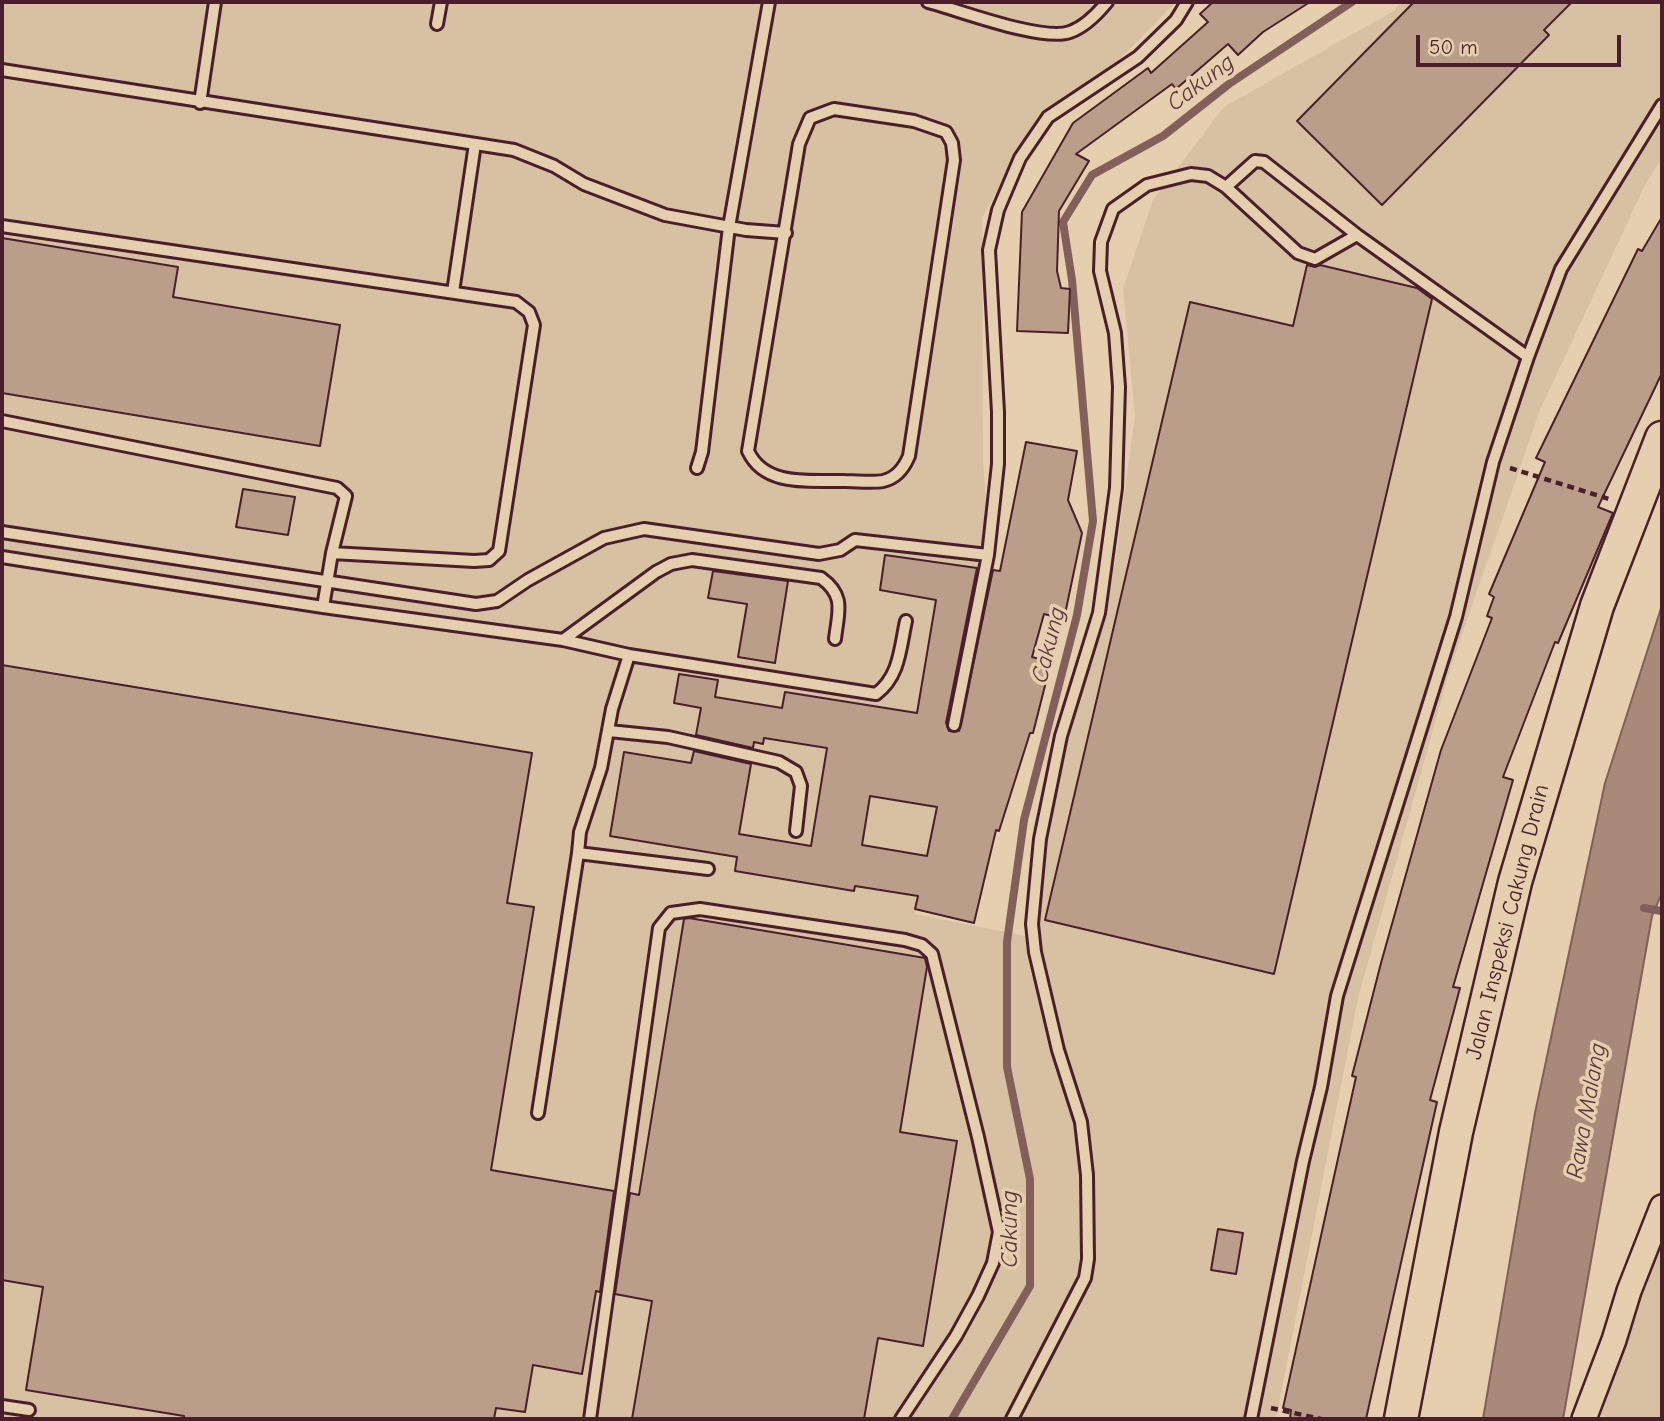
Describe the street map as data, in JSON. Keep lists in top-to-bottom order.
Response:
{
  "streets": {
    "street": ["Jalan Inspeksi Cakung Drain"]
  },
  "water": ["Cakung", "Rawa Malang"],
  "scale_bar": "50 m"
}
